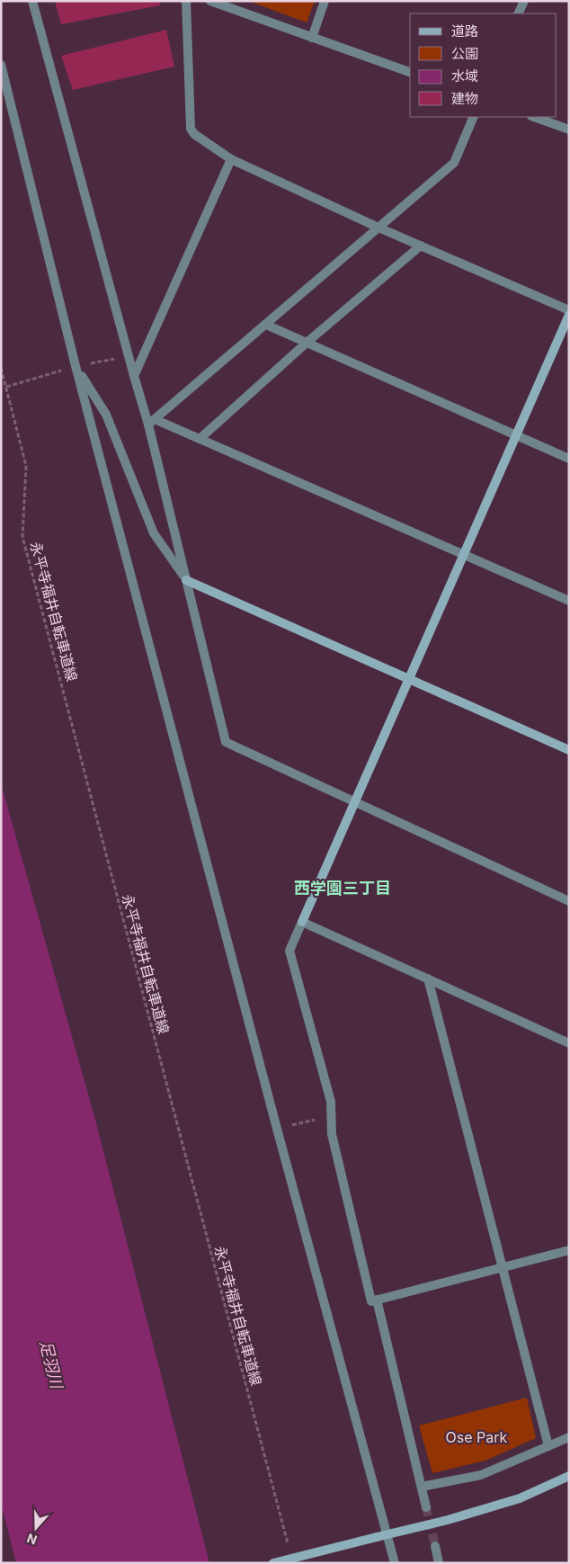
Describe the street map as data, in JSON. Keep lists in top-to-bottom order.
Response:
{
  "streets": {
    "path": ["永平寺福井自転車道線"]
  },
  "districts": ["西学園三丁目"],
  "water": ["足羽川"],
  "parks": ["Ose Park"],
  "legend": [
    "道路",
    "公園",
    "水域",
    "建物"
  ],
  "north": "bottom"
}
